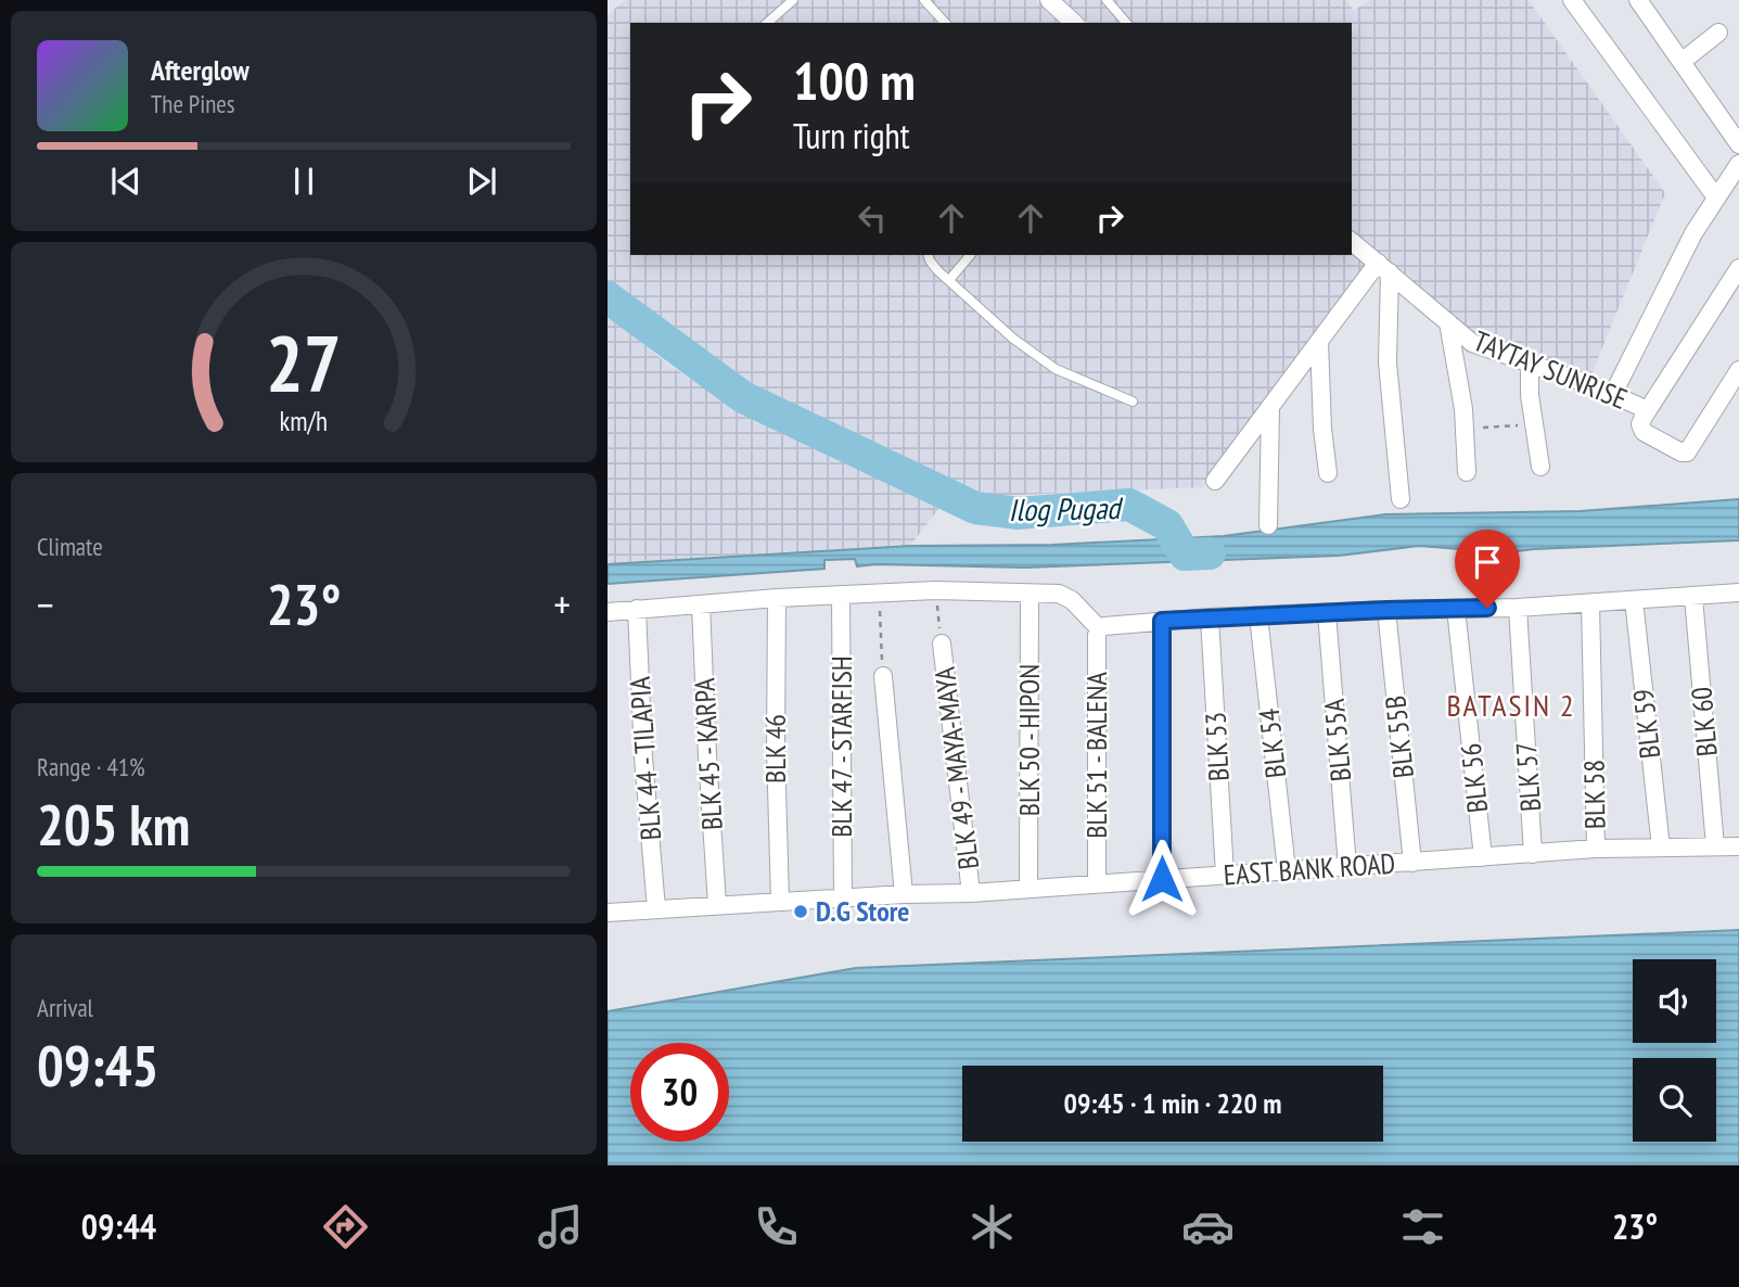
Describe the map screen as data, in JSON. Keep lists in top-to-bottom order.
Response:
{
  "streets": {
    "street": [
      "TAYTAY SUNRISE",
      "BLK 60",
      "BLK 59",
      "BLK 55B",
      "BLK 50 - HIPON",
      "BLK 55A",
      "BLK 54",
      "BLK 47 - STARFISH",
      "BLK 53",
      "BLK 46",
      "BLK 45 - KARPA",
      "BLK 51 - BALENA",
      "BLK 44 - TILAPIA",
      "BLK 49 - MAYA-MAYA",
      "BLK 57",
      "BLK 56",
      "BLK 58",
      "EAST BANK ROAD"
    ]
  },
  "crossings": [
    ["BLK 60", "EAST BANK ROAD"],
    ["BLK 59", "EAST BANK ROAD"],
    ["BLK 55B", "EAST BANK ROAD"],
    ["BLK 50 - HIPON", "EAST BANK ROAD"],
    ["BLK 55A", "EAST BANK ROAD"],
    ["BLK 54", "EAST BANK ROAD"],
    ["BLK 47 - STARFISH", "EAST BANK ROAD"],
    ["BLK 53", "EAST BANK ROAD"],
    ["BLK 46", "EAST BANK ROAD"],
    ["BLK 45 - KARPA", "EAST BANK ROAD"],
    ["BLK 51 - BALENA", "EAST BANK ROAD"],
    ["BLK 44 - TILAPIA", "EAST BANK ROAD"],
    ["BLK 49 - MAYA-MAYA", "EAST BANK ROAD"],
    ["BLK 57", "EAST BANK ROAD"],
    ["BLK 56", "EAST BANK ROAD"],
    ["BLK 58", "EAST BANK ROAD"]
  ],
  "districts": ["BATASIN 2"],
  "water": ["Ilog Pugad"],
  "places": ["D.G Store"],
  "page": {
    "turn": ["100 m", "Turn right"],
    "song": ["Afterglow", "The Pines"],
    "tile": [
      "Climate",
      ["Range · 41%", "205 km"],
      ["Arrival", "09:45"]
    ],
    "heat": ["−", "23°", "+"],
    "limit": "30",
    "trip": "09:45 · 1 min · 220 m",
    "tabs": ["09:44", "23°"],
    "gauge": ["27", "km/h"]
  }
}
